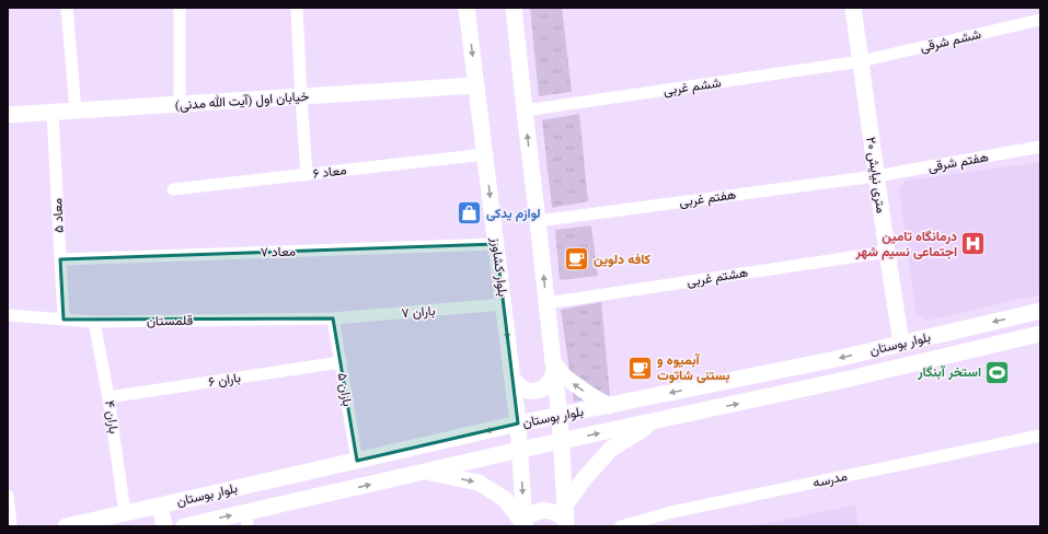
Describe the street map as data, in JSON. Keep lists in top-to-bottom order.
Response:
{
  "streets": {
    "main road": [
      "خیابان اول (آیت الله مدنی)",
      "۲۰ متری نیایش",
      "بلوار کشاورز",
      "بلوار بوستان"
    ],
    "street": [
      "ششم شرقی",
      "ششم غربی",
      "هفتم شرقی",
      "معاد ۶",
      "هفتم غربی",
      "معاد ۵",
      "معاد ۷",
      "هشتم غربی",
      "باران ۷",
      "قلمستان",
      "باران ۶",
      "باران ۵",
      "باران ۴",
      "مدرسه"
    ]
  },
  "crossings": [
    ["ششم شرقی", "ششم غربی"],
    ["ششم شرقی", "۲۰ متری نیایش"],
    ["ششم غربی", "۲۰ متری نیایش"],
    ["خیابان اول (آیت الله مدنی)", "معاد ۵"],
    ["خیابان اول (آیت الله مدنی)", "بلوار کشاورز"],
    ["هفتم شرقی", "۲۰ متری نیایش"],
    ["هفتم شرقی", "هفتم غربی"],
    ["معاد ۶", "بلوار کشاورز"],
    ["۲۰ متری نیایش", "هفتم غربی"],
    ["۲۰ متری نیایش", "هشتم غربی"],
    ["۲۰ متری نیایش", "بلوار بوستان"],
    ["معاد ۵", "معاد ۷"],
    ["معاد ۵", "قلمستان"],
    ["معاد ۷", "بلوار کشاورز"],
    ["بلوار کشاورز", "باران ۷"],
    ["بلوار کشاورز", "بلوار بوستان"],
    ["باران ۷", "قلمستان"],
    ["باران ۷", "باران ۵"],
    ["قلمستان", "باران ۵"],
    ["قلمستان", "باران ۴"],
    ["بلوار بوستان", "باران ۵"],
    ["بلوار بوستان", "باران ۴"],
    ["باران ۶", "باران ۵"],
    ["باران ۶", "باران ۴"]
  ],
  "places": {
    "shop": ["لوازم یدکی"],
    "hospital": ["درمانگاه تامین اجتماعی نسیم شهر"],
    "cafe": ["کافه دلوین", "آبمیوه و بستنی شاتوت"],
    "sports": ["استخر آبنگار"]
  }
}
